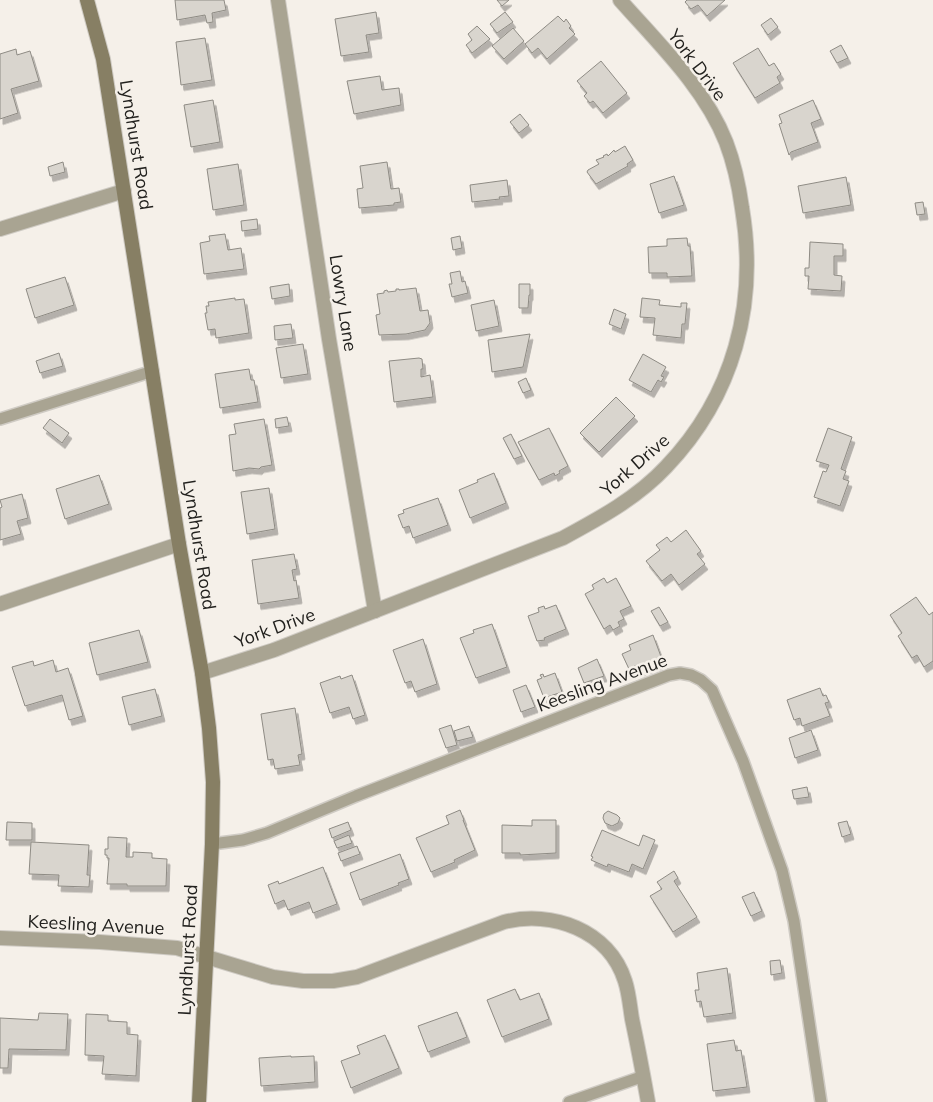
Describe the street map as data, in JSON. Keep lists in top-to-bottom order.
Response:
{
  "streets": {
    "main road": ["Lyndhurst Road"],
    "street": ["York Drive", "Lowry Lane", "Keesling Avenue"]
  },
  "crossings": [
    ["York Drive", "Lyndhurst Road"],
    ["York Drive", "Lowry Lane"],
    ["Lyndhurst Road", "Keesling Avenue"]
  ]
}
